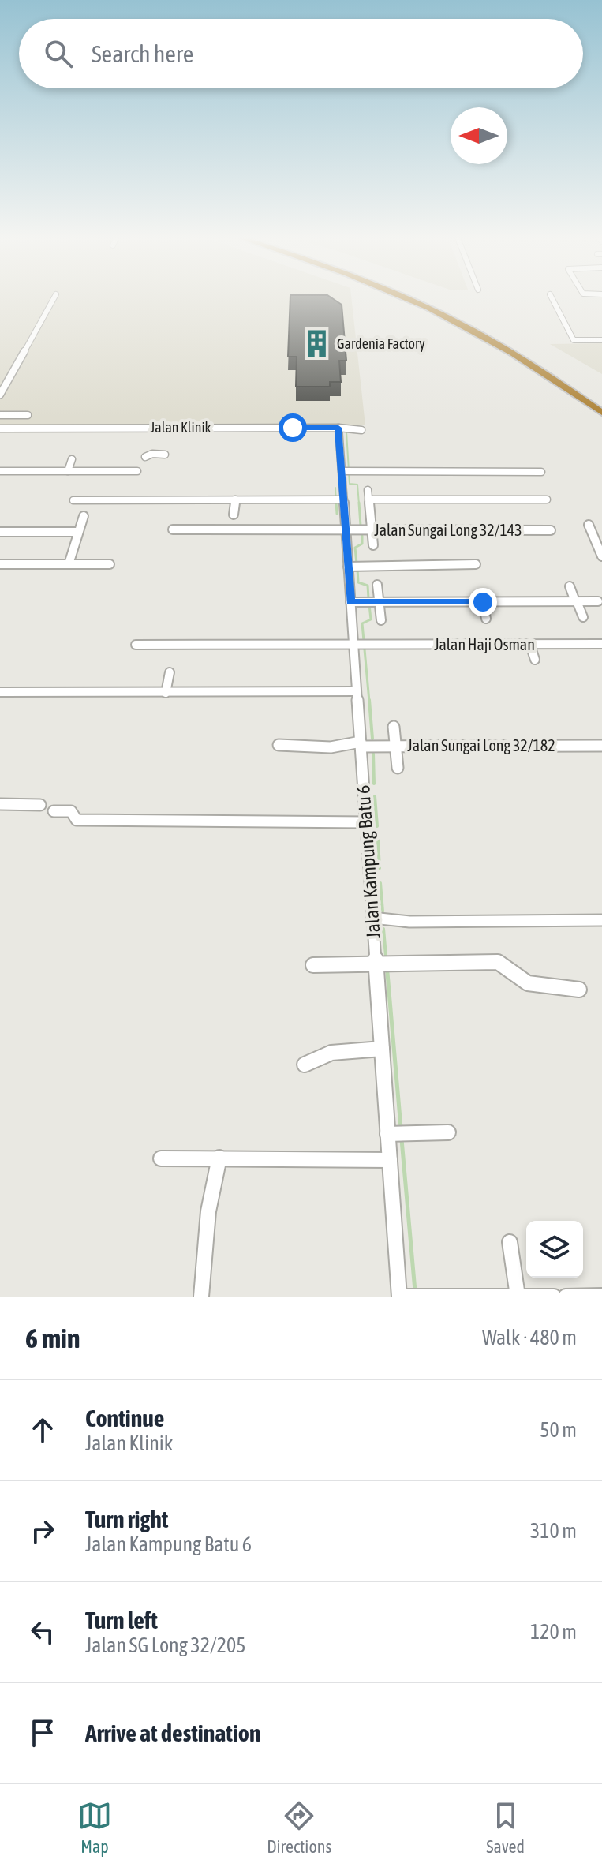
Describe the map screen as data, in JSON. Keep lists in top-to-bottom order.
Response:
{
  "streets": {
    "street": [
      "Jalan Klinik",
      "Jalan Sungai Long 32/143",
      "Jalan Haji Osman",
      "Jalan Sungai Long 32/182",
      "Jalan Kampung Batu 6"
    ]
  },
  "crossings": [
    ["Jalan Klinik", "Jalan Kampung Batu 6"],
    ["Jalan Sungai Long 32/143", "Jalan Kampung Batu 6"],
    ["Jalan Haji Osman", "Jalan Kampung Batu 6"],
    ["Jalan Sungai Long 32/182", "Jalan Kampung Batu 6"]
  ],
  "places": {
    "building": ["Gardenia Factory"]
  },
  "north": "left",
  "page": {
    "search": "Search here",
    "heading": ["6 min", "Walk · 480 m"],
    "list": [
      ["Continue", "Jalan Klinik", "50 m"],
      ["Turn right", "Jalan Kampung Batu 6", "310 m"],
      ["Turn left", "Jalan SG Long 32/205", "120 m"],
      "Arrive at destination"
    ],
    "nav": ["Map", "Directions", "Saved"]
  }
}
